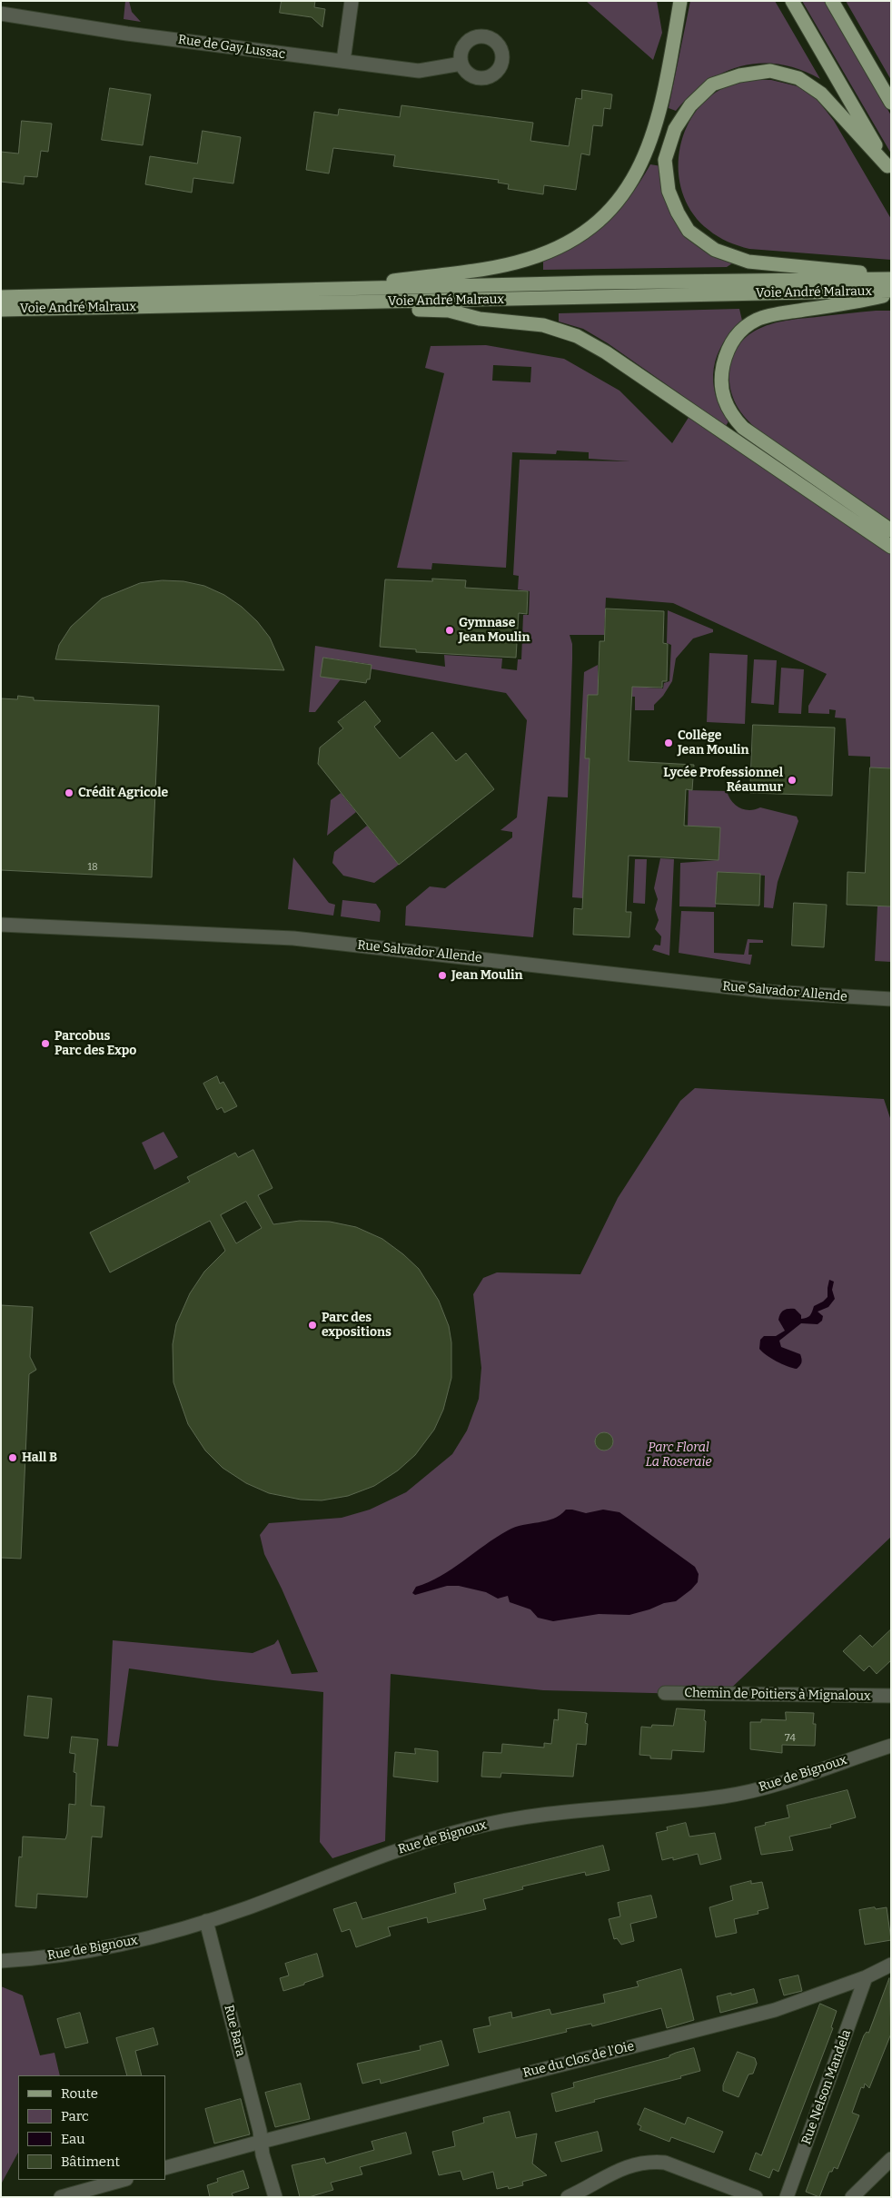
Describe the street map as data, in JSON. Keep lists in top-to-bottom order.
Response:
{
  "streets": {
    "main road": ["Voie André Malraux"],
    "street": [
      "Rue de Gay Lussac",
      "Rue Salvador Allende",
      "Chemin de Poitiers à Mignaloux",
      "Rue de Bignoux",
      "Rue Bara",
      "Rue du Clos de l'Oie",
      "Rue Nelson Mandela"
    ]
  },
  "crossings": [
    ["Rue de Bignoux", "Rue Bara"],
    ["Rue Bara", "Rue du Clos de l'Oie"],
    ["Rue du Clos de l'Oie", "Rue Nelson Mandela"]
  ],
  "parks": ["Parc Floral La Roseraie"],
  "places": [
    "Gymnase Jean Moulin",
    "Collège Jean Moulin",
    "Lycée Professionnel Réaumur",
    "Crédit Agricole",
    "Jean Moulin",
    "Parcobus Parc des Expo",
    "Parc des expositions",
    "Hall B"
  ],
  "house_numbers": ["18", "74"],
  "legend": [
    "Route",
    "Parc",
    "Eau",
    "Bâtiment"
  ]
}
